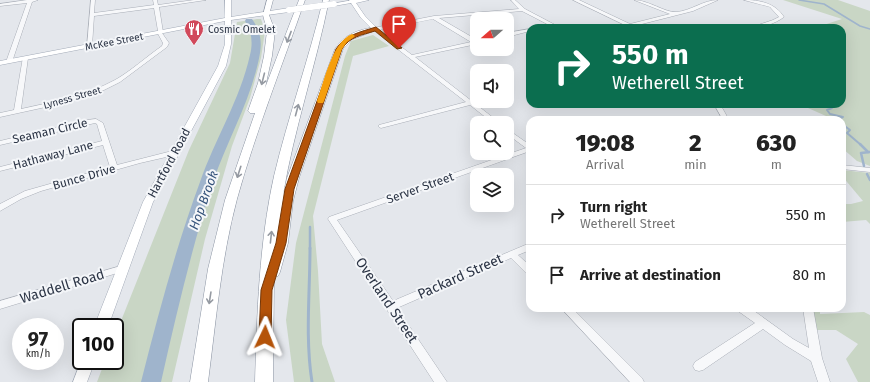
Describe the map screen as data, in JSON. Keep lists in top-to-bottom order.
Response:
{
  "streets": {
    "main road": ["McKee Street", "Hartford Road"],
    "street": [
      "Lyness Street",
      "Seaman Circle",
      "Hathaway Lane",
      "Bunce Drive",
      "Server Street",
      "Packard Street",
      "Waddell Road",
      "Overland Street"
    ]
  },
  "crossings": [
    ["McKee Street", "Lyness Street"],
    ["McKee Street", "Hartford Road"],
    ["Seaman Circle", "Hathaway Lane"],
    ["Seaman Circle", "Bunce Drive"],
    ["Hartford Road", "Bunce Drive"],
    ["Hartford Road", "Waddell Road"],
    ["Server Street", "Overland Street"],
    ["Packard Street", "Overland Street"]
  ],
  "water": ["Hop Brook"],
  "places": {
    "restaurant": ["Cosmic Omelet"]
  },
  "north": "left",
  "page": {
    "turn": ["550 m", "Wetherell Street"],
    "eta": [
      "19:08",
      "Arrival",
      "2",
      "min",
      "630",
      "m"
    ],
    "list": [
      {
        "name": "Turn right",
        "note": "Wetherell Street",
        "value": "550 m"
      },
      {
        "name": "Arrive at destination",
        "value": "80 m"
      }
    ],
    "speed": "97 km/h",
    "limit": "100"
  }
}
